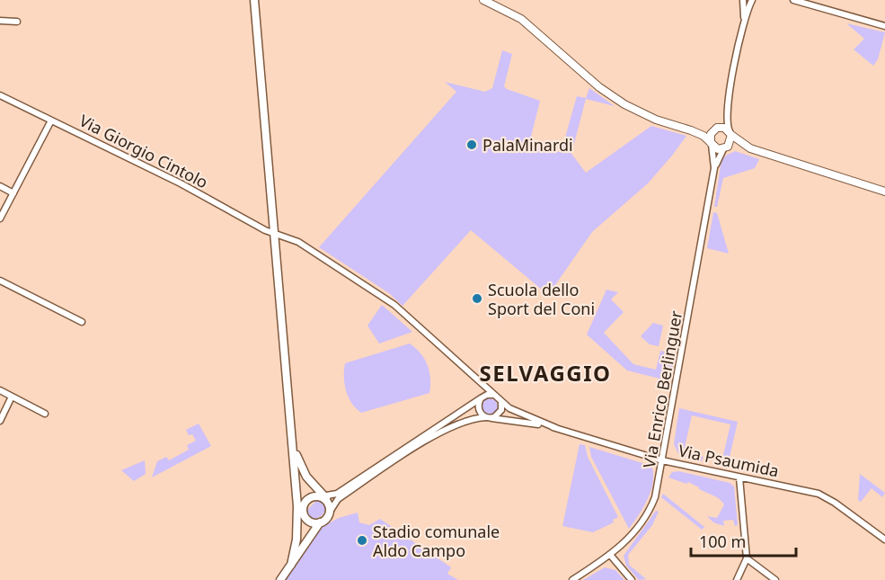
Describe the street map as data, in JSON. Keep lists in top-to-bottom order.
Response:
{
  "streets": {
    "street": ["Via Giorgio Cintolo", "Via Enrico Berlinguer", "Via Psaumida"]
  },
  "crossings": [
    ["Via Enrico Berlinguer", "Via Psaumida"]
  ],
  "districts": ["SELVAGGIO"],
  "places": ["PalaMinardi", "Scuola dello Sport del Coni", "Stadio comunale Aldo Campo"],
  "scale_bar": "100 m"
}
